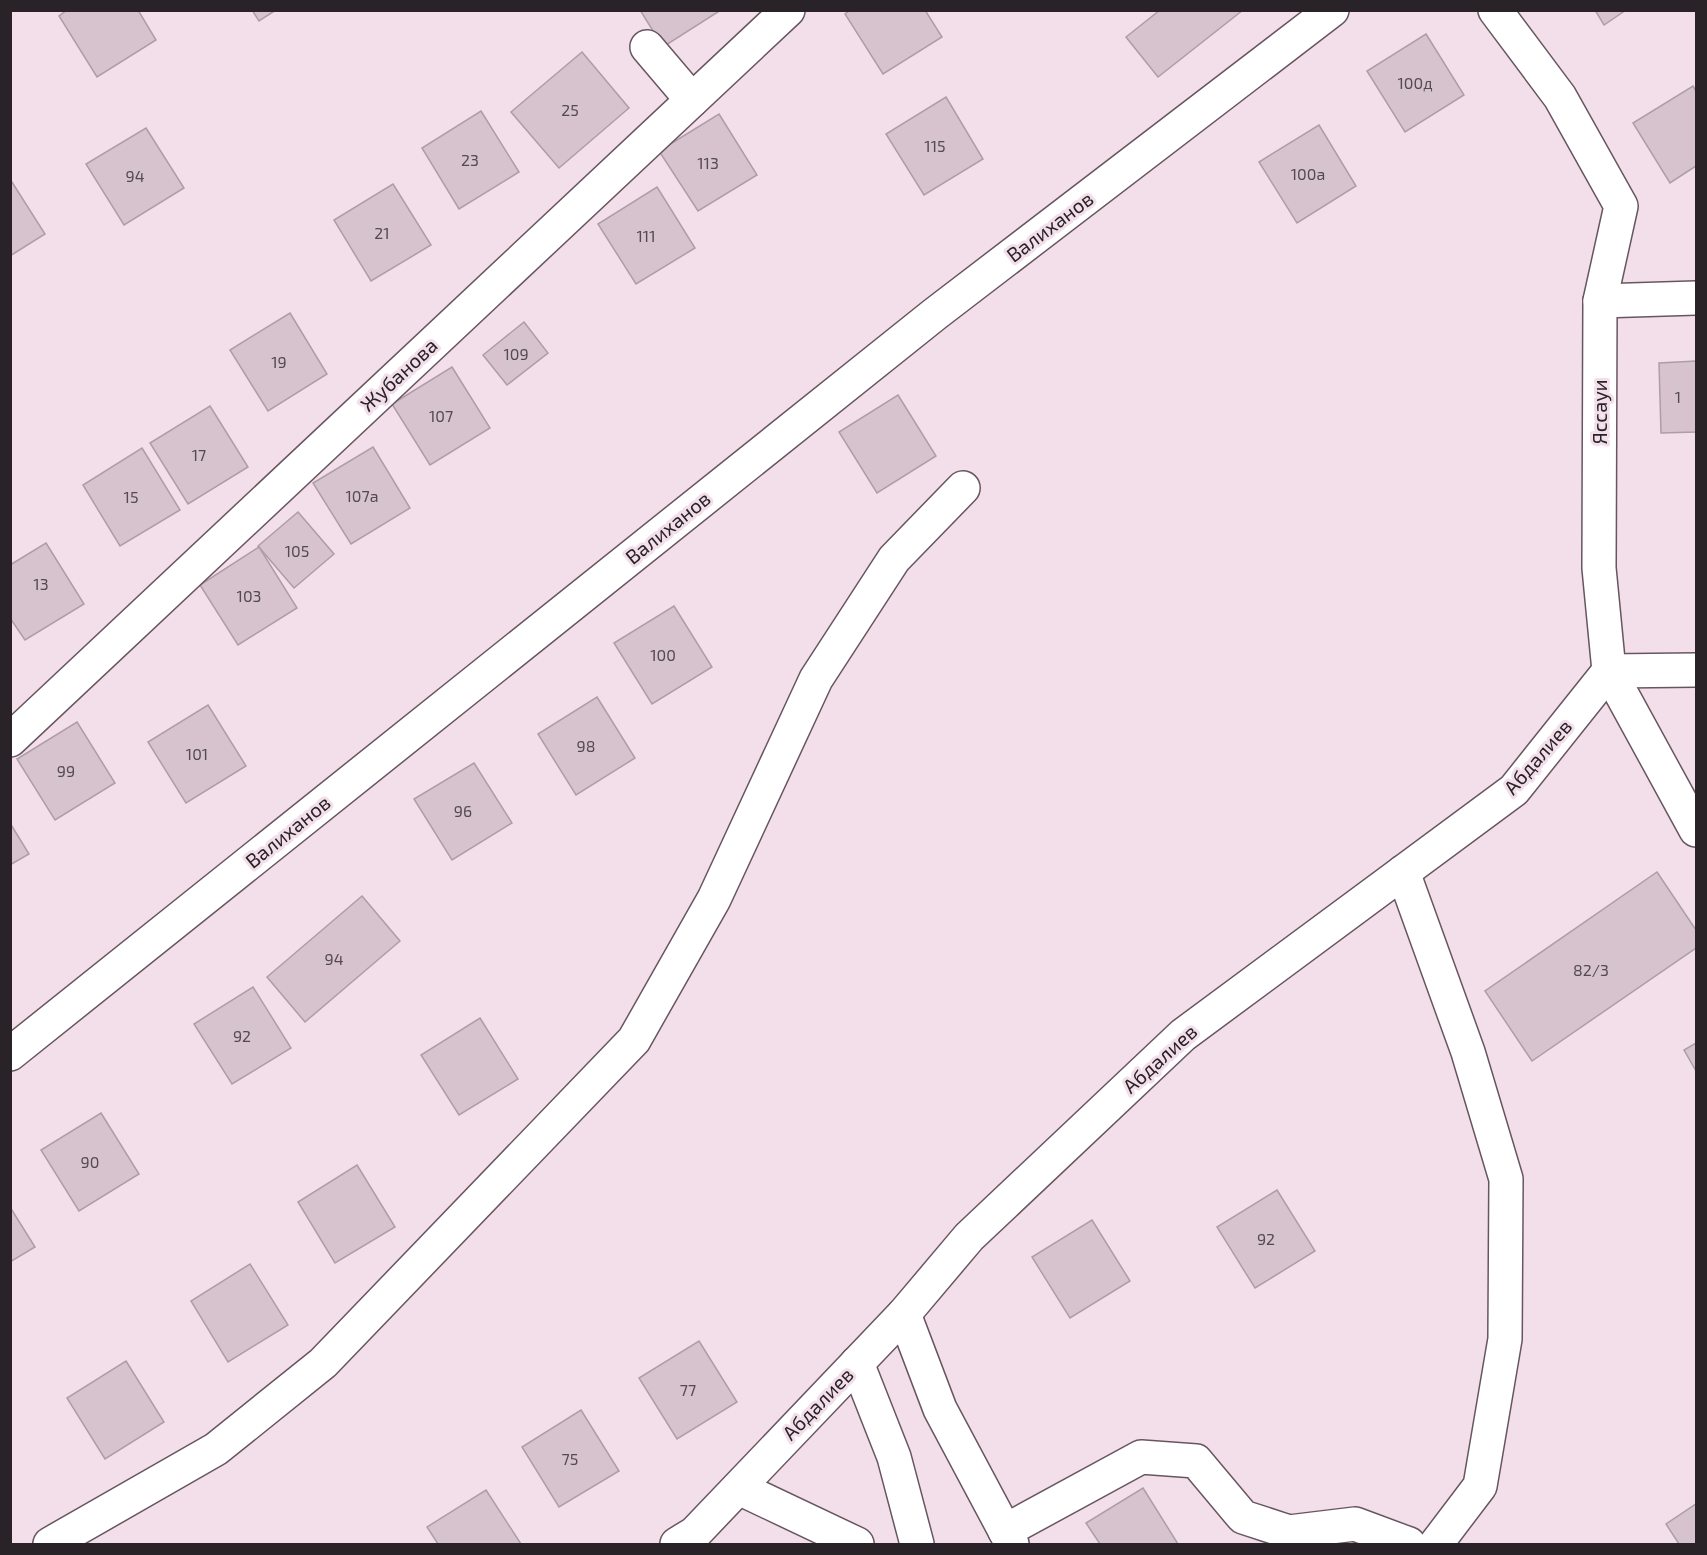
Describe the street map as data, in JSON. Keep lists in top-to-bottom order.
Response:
{
  "streets": {
    "street": [
      "Валиханов",
      "Жубанова",
      "Яссауи",
      "Абдалиев"
    ]
  },
  "crossings": [
    ["Яссауи", "Абдалиев"]
  ],
  "house_numbers": [
    "100д",
    "25",
    "115",
    "23",
    "113",
    "100а",
    "94",
    "21",
    "111",
    "109",
    "19",
    "1",
    "107",
    "17",
    "107а",
    "15",
    "105",
    "13",
    "103",
    "100",
    "98",
    "101",
    "99",
    "96",
    "94",
    "82/3",
    "92",
    "90",
    "92",
    "77",
    "75"
  ]
}
